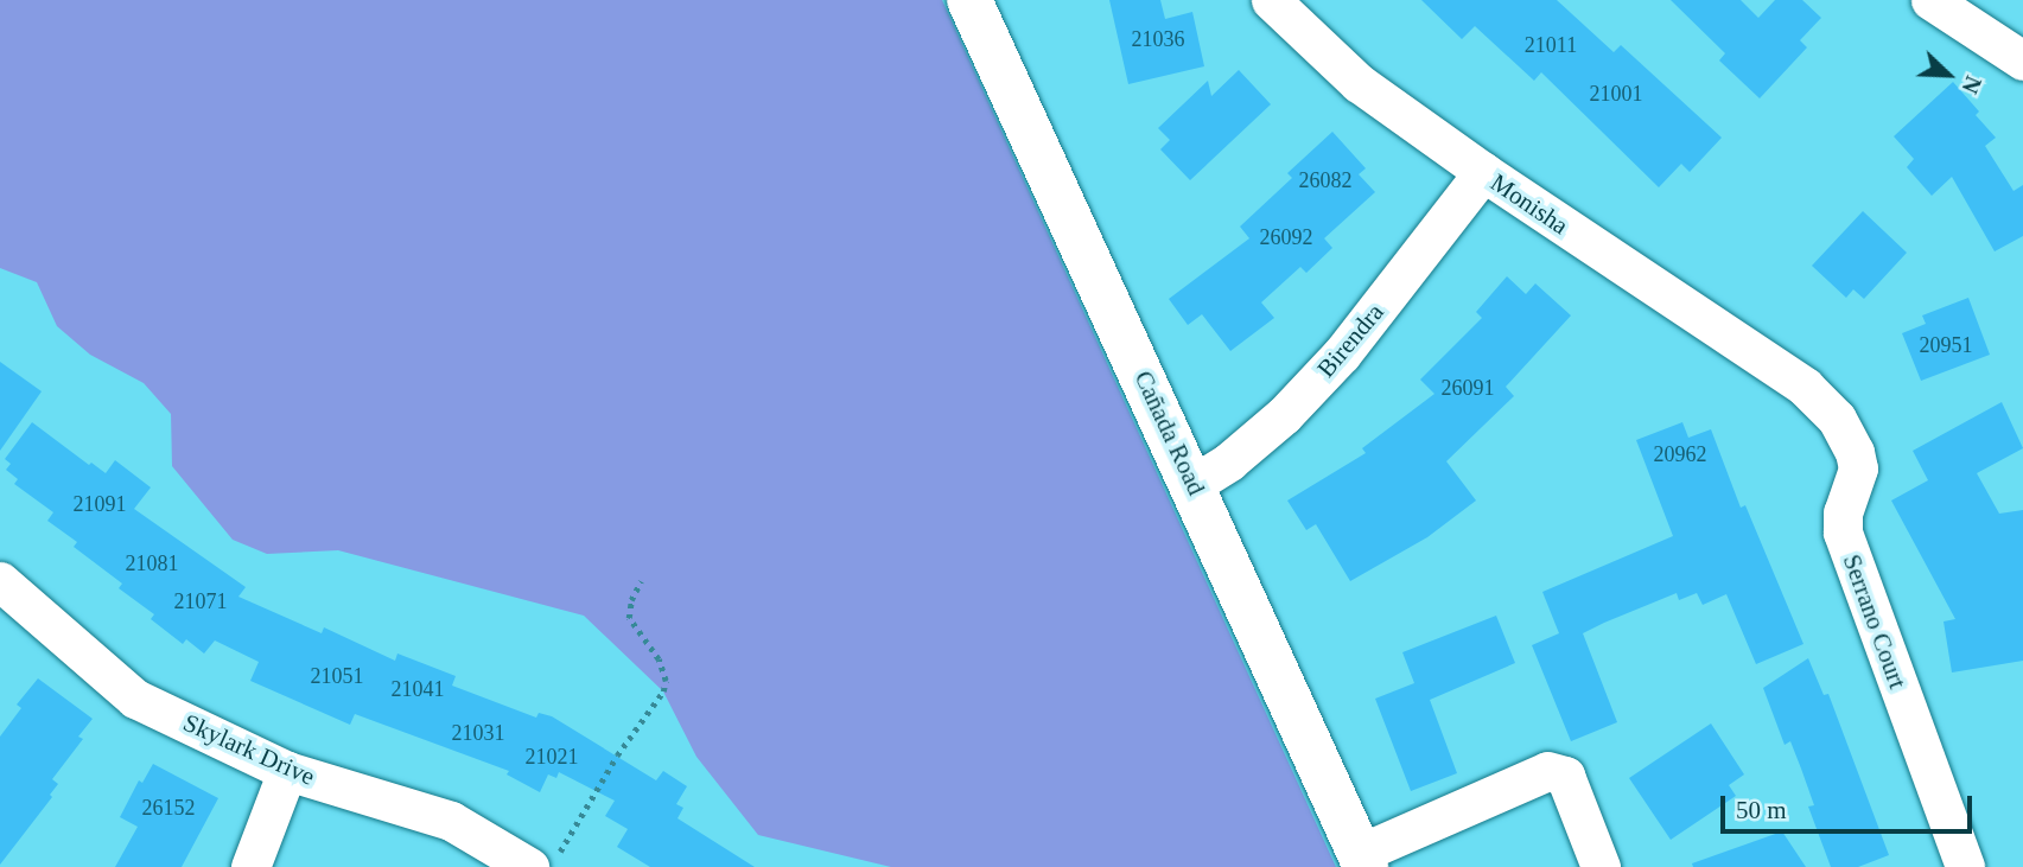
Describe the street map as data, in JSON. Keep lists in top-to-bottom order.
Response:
{
  "streets": {
    "street": [
      "Monisha",
      "Birendra",
      "Cañada Road",
      "Serrano Court",
      "Skylark Drive"
    ]
  },
  "crossings": [
    ["Monisha", "Birendra"],
    ["Monisha", "Serrano Court"],
    ["Birendra", "Cañada Road"]
  ],
  "house_numbers": [
    "21036",
    "21011",
    "21001",
    "26082",
    "26092",
    "20951",
    "26091",
    "20962",
    "21091",
    "21081",
    "21071",
    "21051",
    "21041",
    "21031",
    "21021",
    "26152"
  ],
  "scale_bar": "50 m",
  "north": "bottom right"
}
